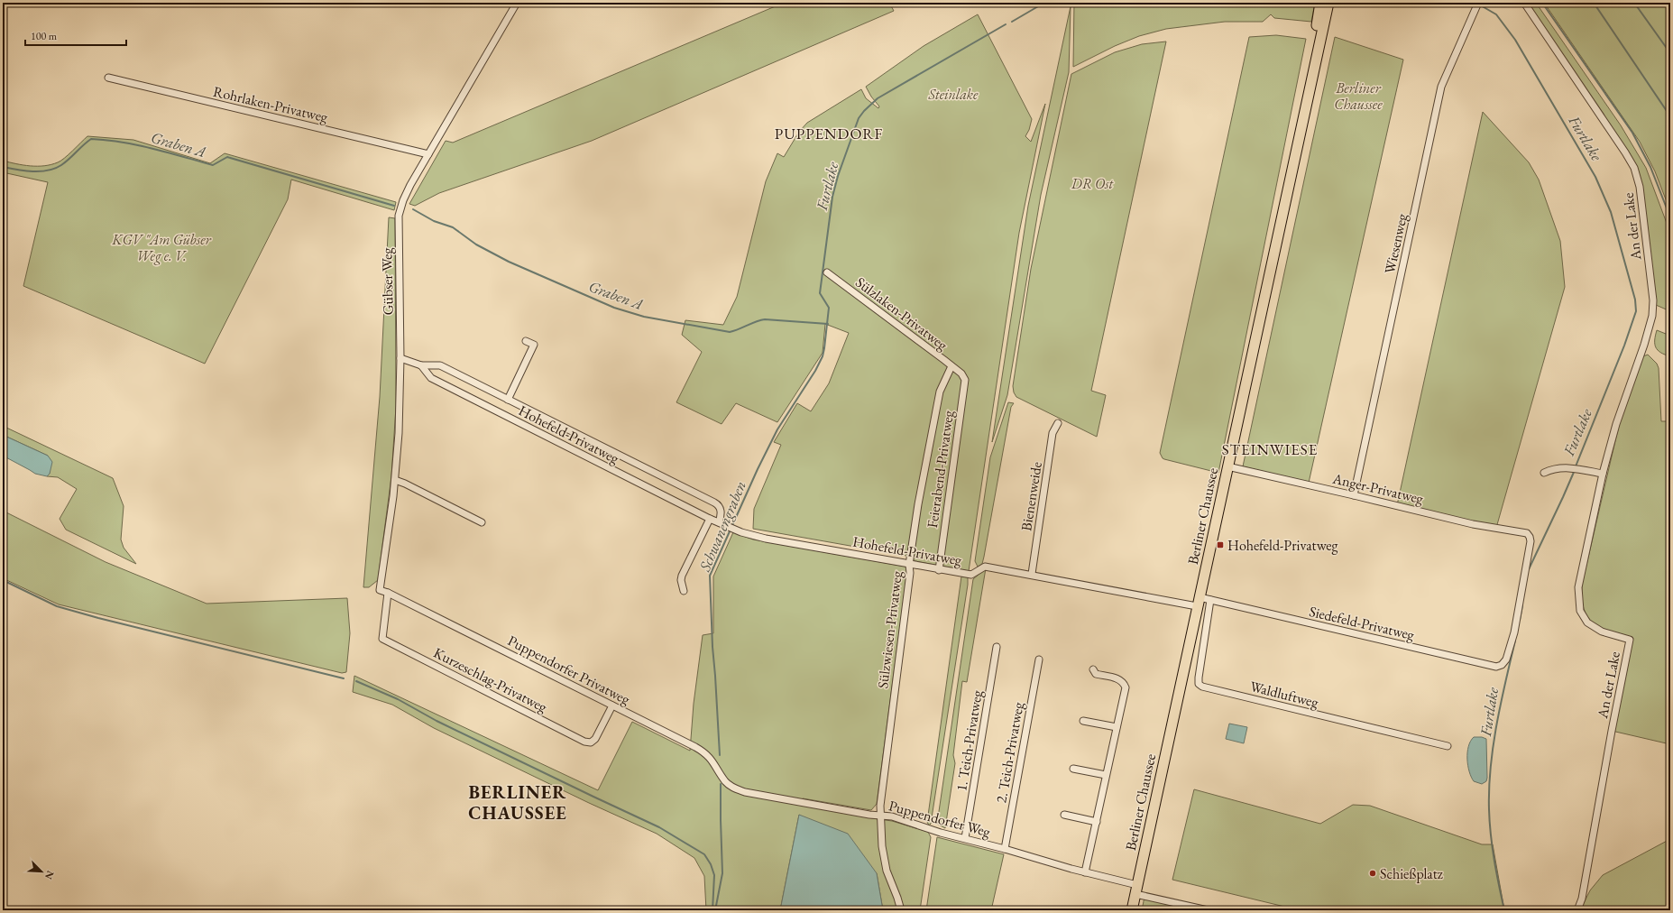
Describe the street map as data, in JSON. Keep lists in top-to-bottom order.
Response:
{
  "streets": {
    "main road": ["Berliner Chaussee"],
    "street": [
      "Rohrlaken-Privatweg",
      "An der Lake",
      "Wiesenweg",
      "Gübser Weg",
      "Sülzlaken-Privatweg",
      "Hohefeld-Privatweg",
      "Feierabend-Privatweg",
      "Anger-Privatweg",
      "Bienenweide",
      "Siedefeld-Privatweg",
      "Sülzwiesen-Privatweg",
      "Puppendorfer Privatweg",
      "Kurzeschlag-Privatweg",
      "Waldluftweg",
      "1. Teich-Privatweg",
      "2. Teich-Privatweg",
      "Puppendorfer Weg"
    ]
  },
  "crossings": [
    ["Rohrlaken-Privatweg", "Gübser Weg"],
    ["Wiesenweg", "Anger-Privatweg"],
    ["Gübser Weg", "Hohefeld-Privatweg"],
    ["Gübser Weg", "Puppendorfer Privatweg"],
    ["Sülzlaken-Privatweg", "Feierabend-Privatweg"],
    ["Sülzlaken-Privatweg", "Sülzwiesen-Privatweg"],
    ["Hohefeld-Privatweg", "Feierabend-Privatweg"],
    ["Hohefeld-Privatweg", "Bienenweide"],
    ["Hohefeld-Privatweg", "Berliner Chaussee"],
    ["Hohefeld-Privatweg", "Siedefeld-Privatweg"],
    ["Hohefeld-Privatweg", "Sülzwiesen-Privatweg"],
    ["Anger-Privatweg", "Berliner Chaussee"],
    ["Anger-Privatweg", "Siedefeld-Privatweg"],
    ["Berliner Chaussee", "Siedefeld-Privatweg"],
    ["Berliner Chaussee", "Puppendorfer Weg"],
    ["Siedefeld-Privatweg", "Waldluftweg"],
    ["Sülzwiesen-Privatweg", "Puppendorfer Weg"],
    ["Puppendorfer Privatweg", "Kurzeschlag-Privatweg"],
    ["Puppendorfer Privatweg", "Puppendorfer Weg"],
    ["1. Teich-Privatweg", "Puppendorfer Weg"],
    ["2. Teich-Privatweg", "Puppendorfer Weg"]
  ],
  "districts": ["PUPPENDORF", "STEINWIESE", "BERLINER CHAUSSEE"],
  "water": ["Furtlake", "Graben A", "Schwanengraben"],
  "parks": [
    "Berliner Chaussee",
    "Steinlake",
    "DR Ost",
    "KGV \"Am Gübser Weg e. V."
  ],
  "places": {
    "transit": ["Hohefeld-Privatweg"],
    "other": ["Schießplatz"]
  },
  "scale_bar": "100 m",
  "north": "bottom right"
}
